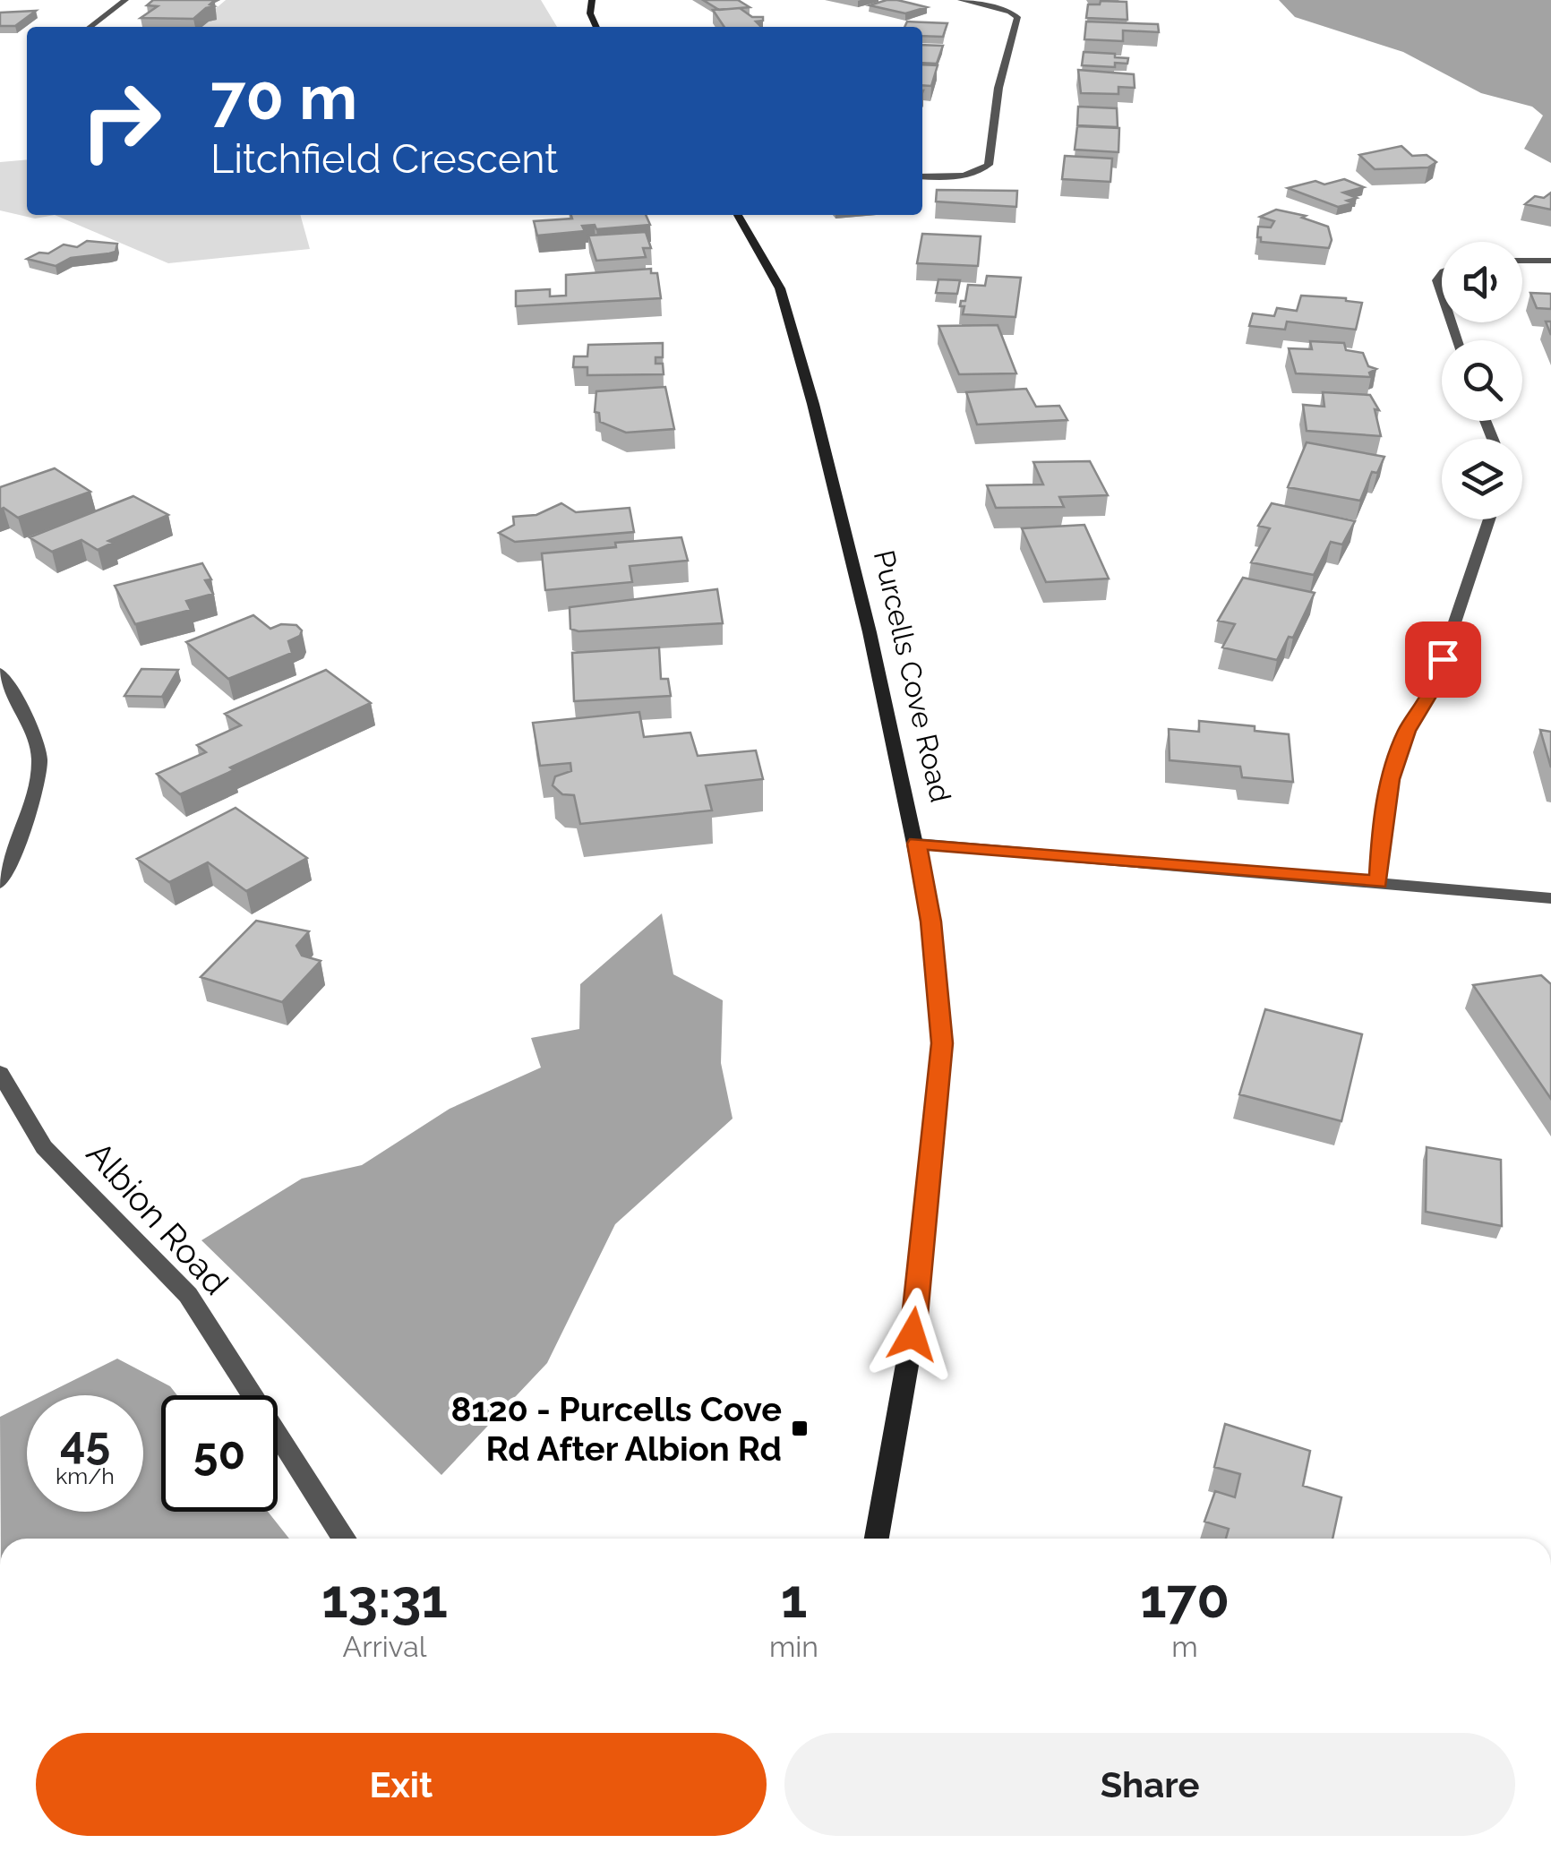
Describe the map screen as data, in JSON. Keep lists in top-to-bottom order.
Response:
{
  "streets": {
    "main road": ["Purcells Cove Road"],
    "street": ["Albion Road"]
  },
  "places": {
    "transit": ["8120 - Purcells Cove Rd After Albion Rd"]
  },
  "page": {
    "turn": ["70 m", "Litchfield Crescent"],
    "speed": "45 km/h",
    "limit": "50",
    "eta": [
      "13:31",
      "Arrival",
      "1",
      "min",
      "170",
      "m"
    ],
    "buttons": ["Exit", "Share"]
  }
}
